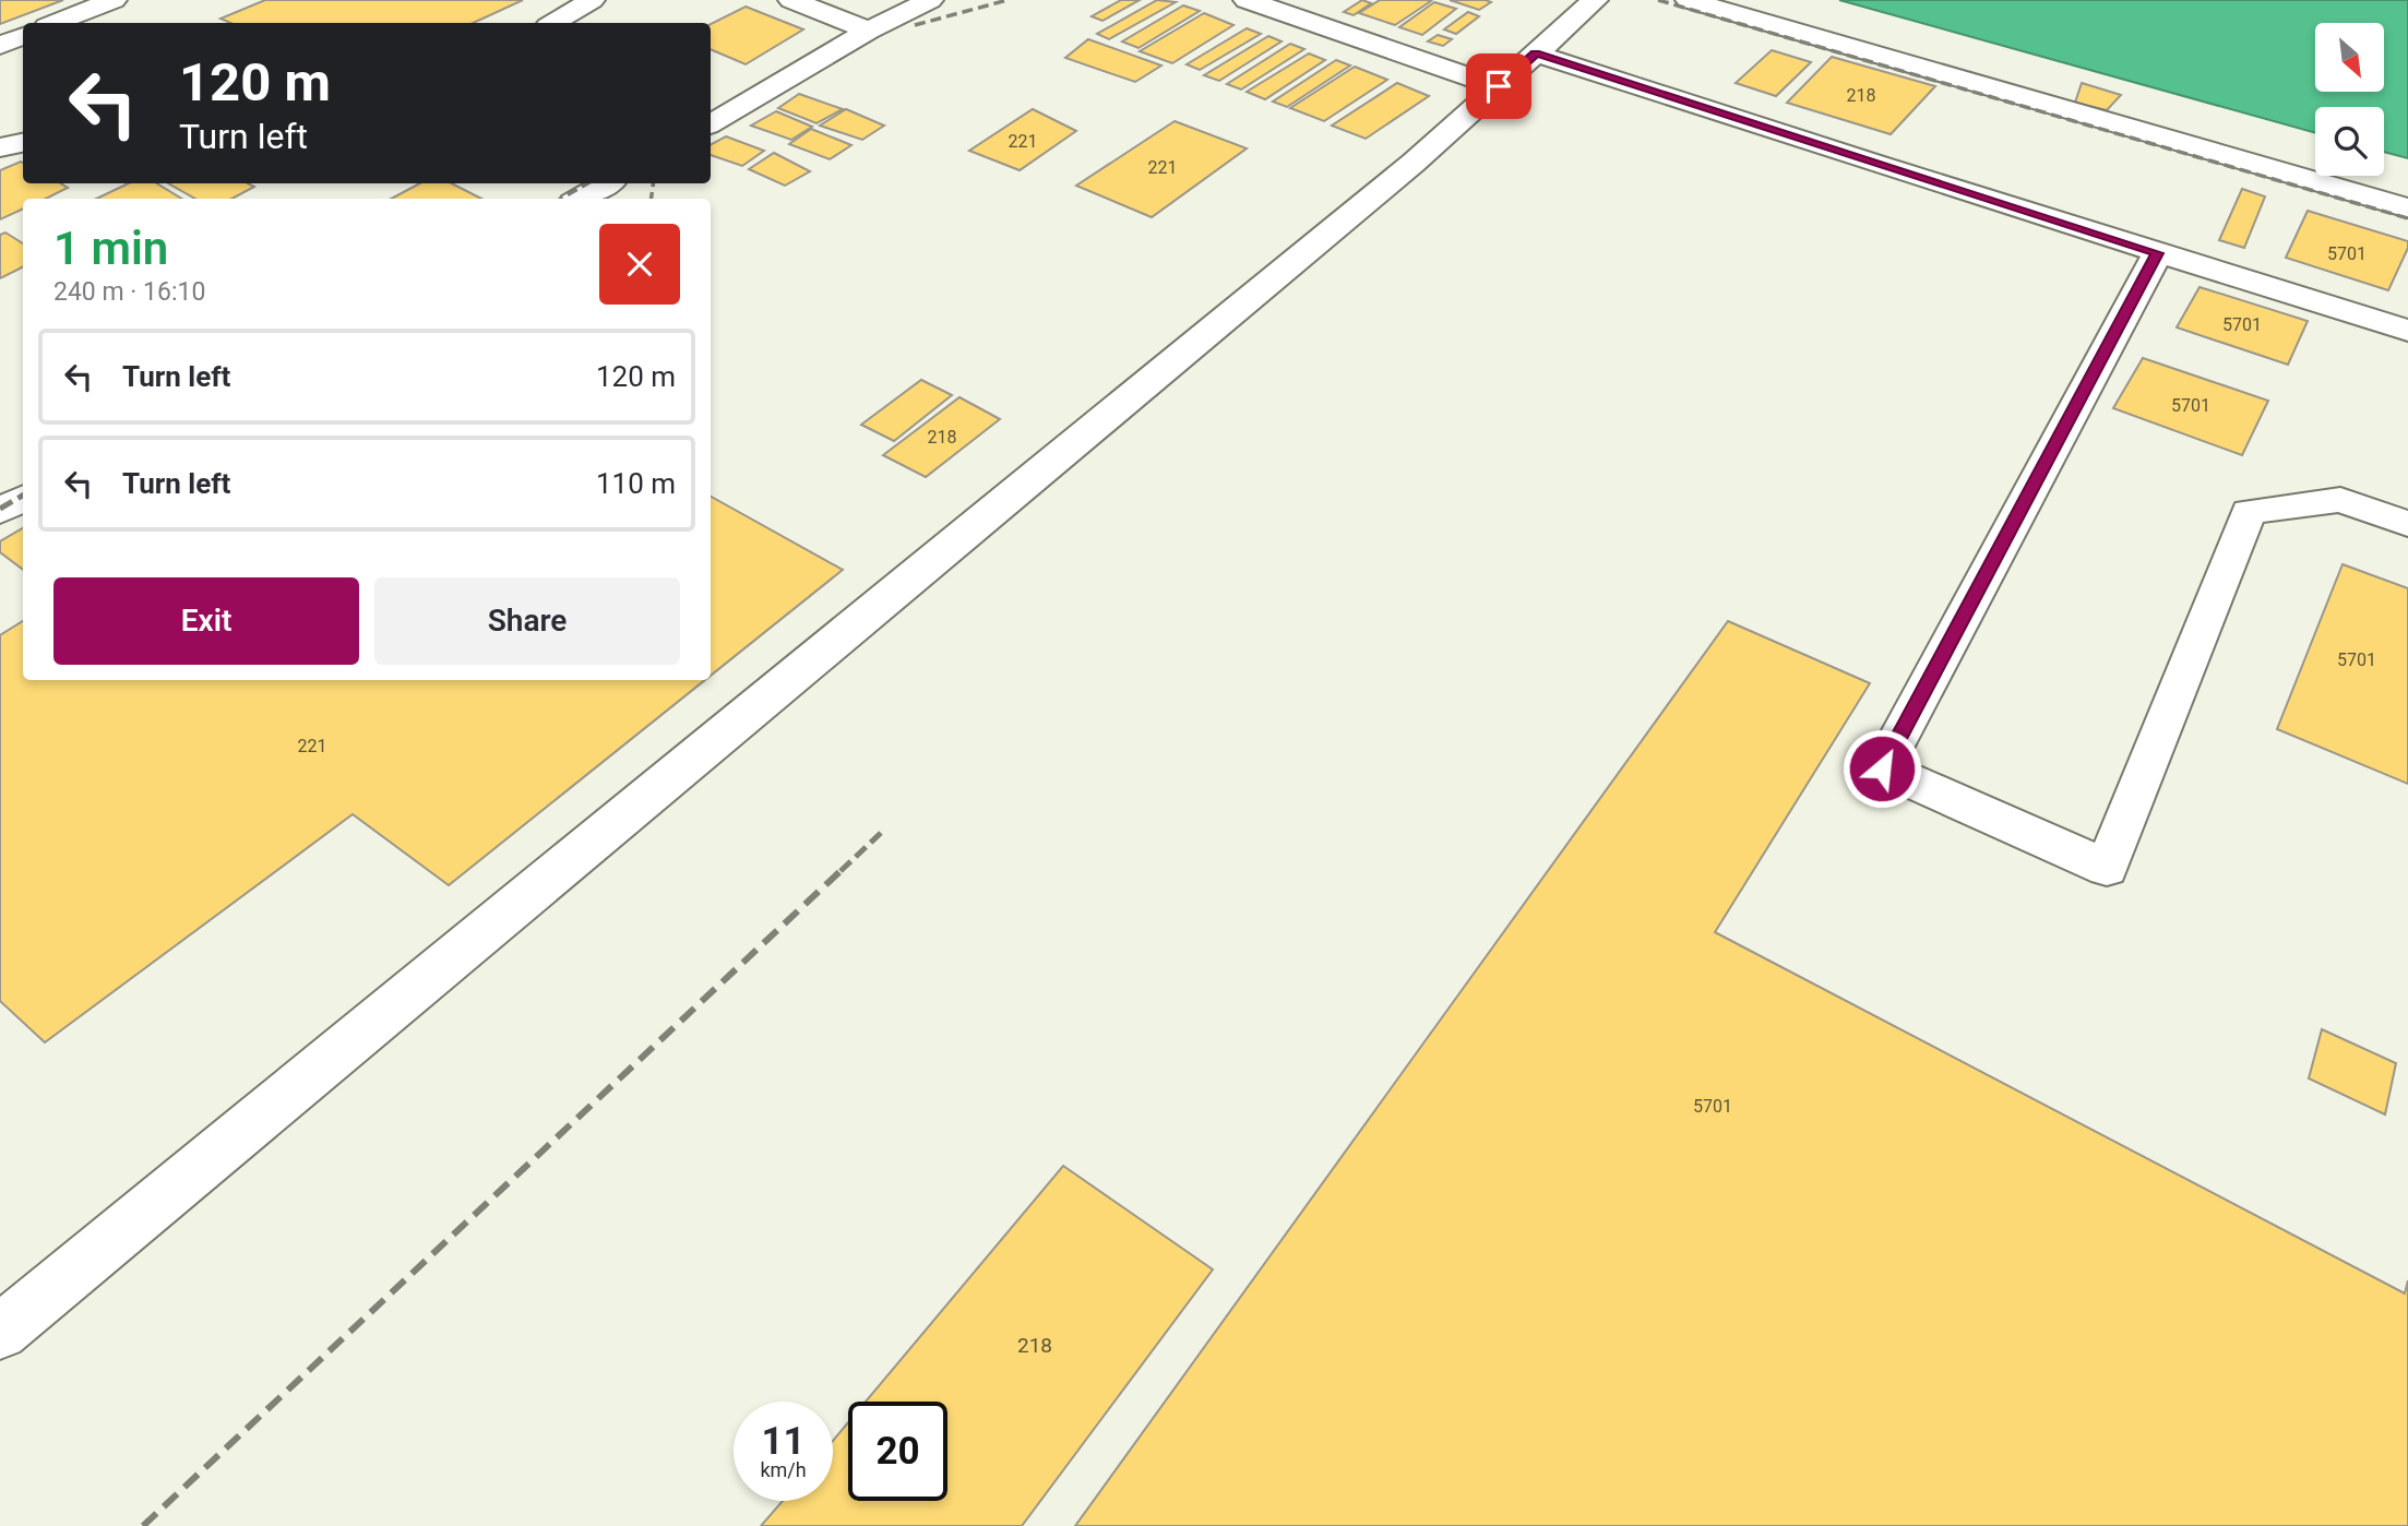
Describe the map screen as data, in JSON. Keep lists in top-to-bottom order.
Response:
{
  "house_numbers": [
    "218",
    "221",
    "221",
    "5701",
    "5701",
    "5701",
    "218",
    "5701",
    "221",
    "5701",
    "218"
  ],
  "north": "bottom right",
  "page": {
    "turn": ["120 m", "Turn left"],
    "heading": ["1 min", "240 m · 16:10"],
    "list": [
      {
        "name": "Turn left",
        "value": "120 m"
      },
      {
        "name": "Turn left",
        "value": "110 m"
      }
    ],
    "buttons": ["Exit", "Share"],
    "speed": "11 km/h",
    "limit": "20"
  }
}
